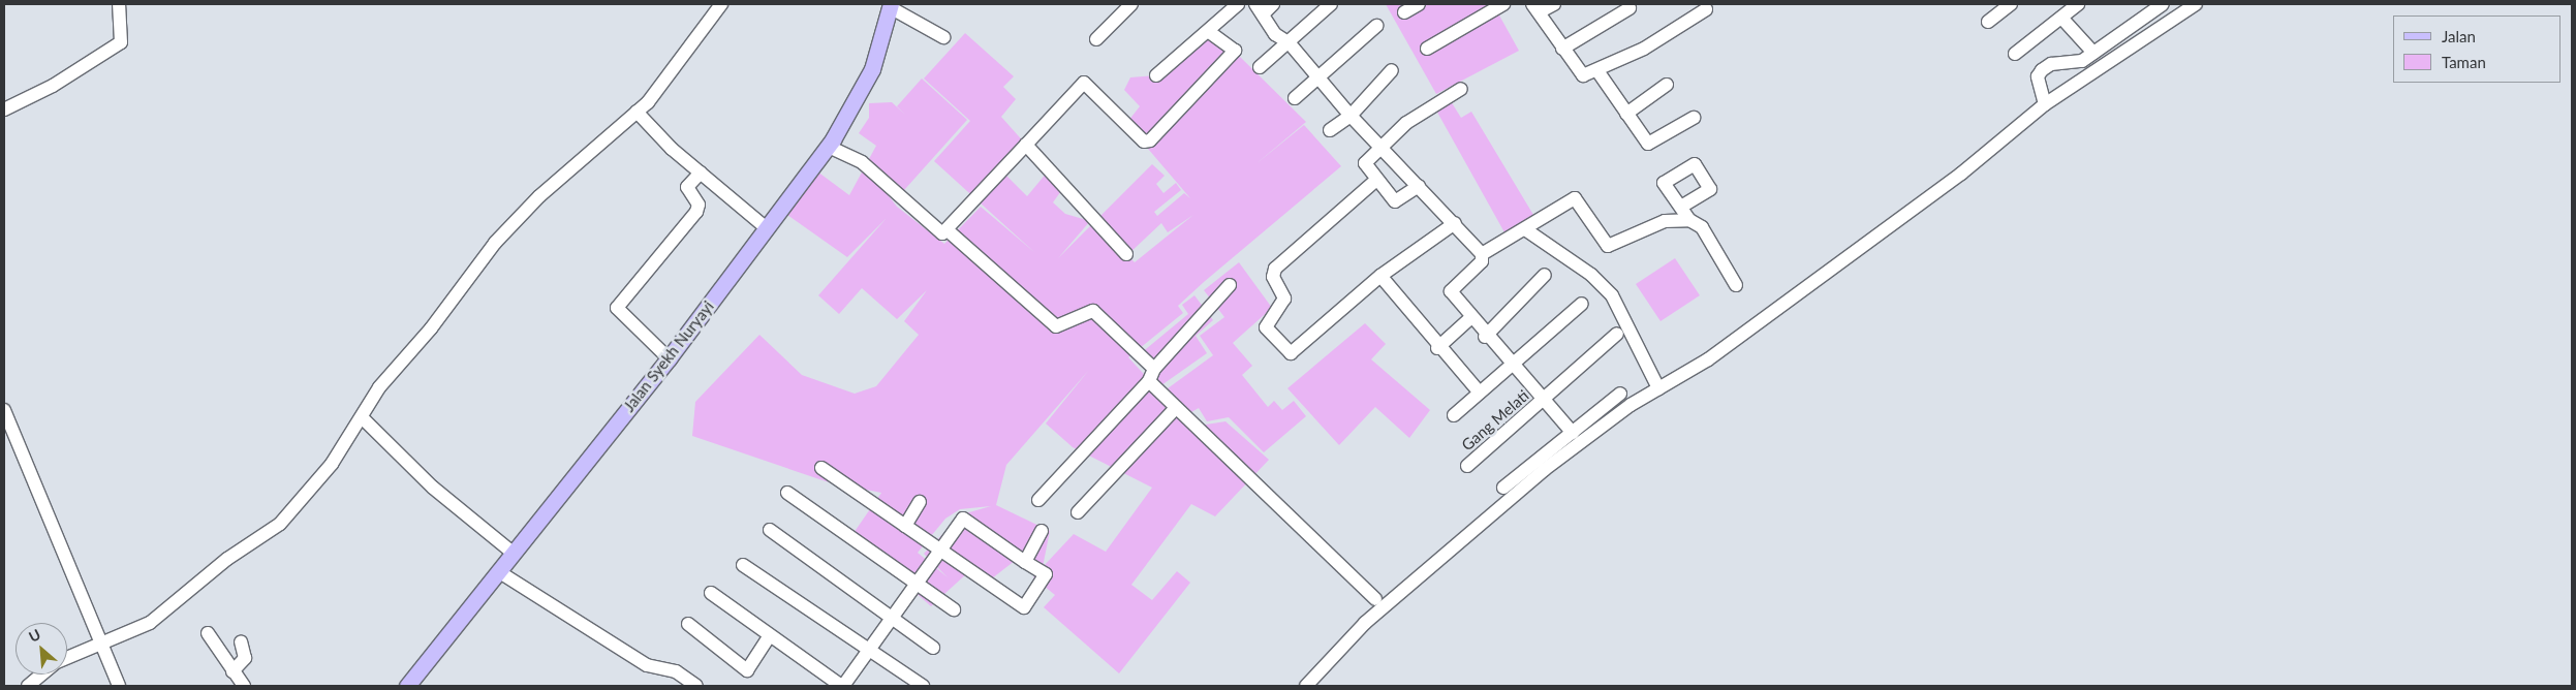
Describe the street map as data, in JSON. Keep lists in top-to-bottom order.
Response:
{
  "streets": {
    "main road": ["Jalan Syekh Nuryayi"],
    "street": ["Gang Melati"]
  },
  "legend": ["Jalan", "Taman"],
  "north": "top left"
}
